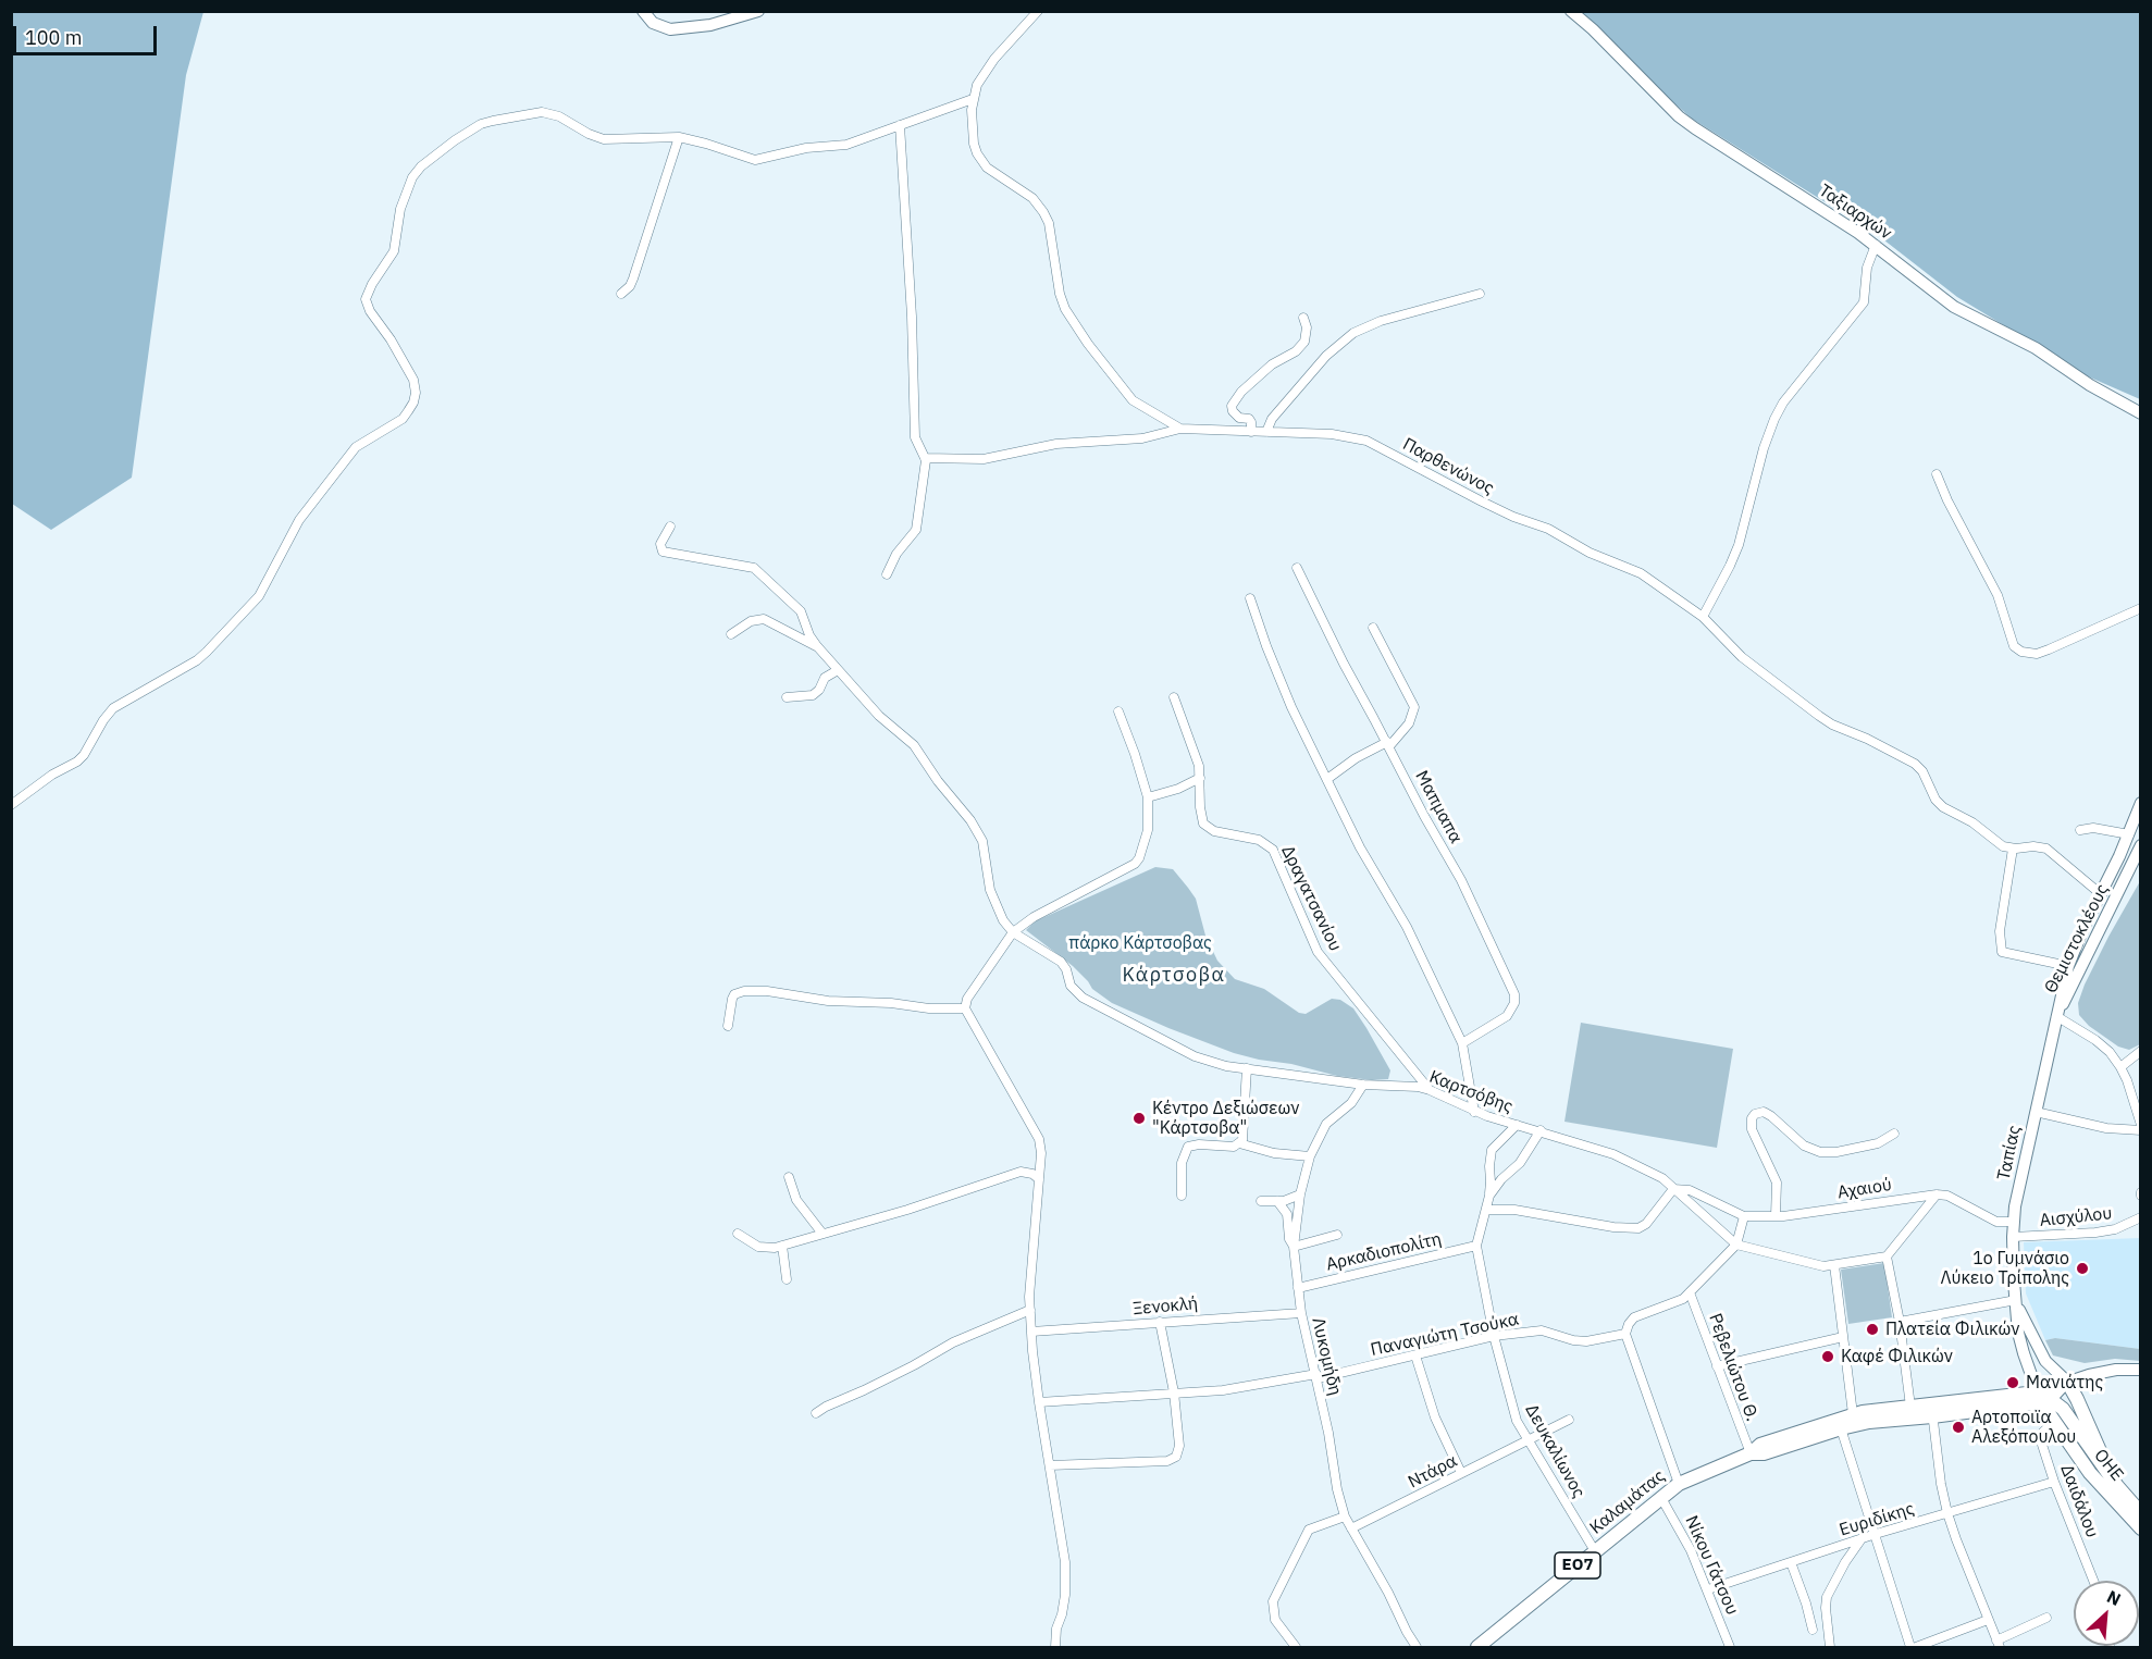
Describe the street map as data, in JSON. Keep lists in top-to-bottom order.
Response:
{
  "streets": {
    "main road": ["ΟΗΕ", "Καλαμάτας", "ΕΟ7"],
    "street": [
      "Ταξιαρχών",
      "Παρθενώνος",
      "Μαπμαπα",
      "Δραγατσανίου",
      "Θεμιστοκλέους",
      "Καρτσόβης",
      "Ταπίας",
      "Αχαιού",
      "Αισχύλου",
      "Αρκαδιοπολίτη",
      "Ξενοκλή",
      "Παναγιώτη Τσούκα",
      "Λυκομήδη",
      "Ρεβελιώτου Θ.",
      "Δευκαλίωνος",
      "Ντάρα",
      "Δαιδάλου",
      "Ευριδίκης",
      "Νίκου Γάτσου"
    ]
  },
  "crossings": [
    ["Παρθενώνος", "Θεμιστοκλέους"],
    ["Δραγατσανίου", "Καρτσόβης"],
    ["Θεμιστοκλέους", "Ταπίας"],
    ["Ταπίας", "Αχαιού"],
    ["Ταπίας", "Αισχύλου"],
    ["Ταπίας", "ΟΗΕ"],
    ["Ταπίας", "Καλαμάτας"],
    ["Αρκαδιοπολίτη", "Λυκομήδη"],
    ["Αρκαδιοπολίτη", "Δευκαλίωνος"],
    ["Ξενοκλή", "Λυκομήδη"],
    ["Παναγιώτη Τσούκα", "Λυκομήδη"],
    ["Παναγιώτη Τσούκα", "Δευκαλίωνος"],
    ["Λυκομήδη", "Ντάρα"],
    ["Ρεβελιώτου Θ.", "Καλαμάτας"],
    ["Δευκαλίωνος", "Ντάρα"],
    ["Δευκαλίωνος", "Καλαμάτας"],
    ["ΟΗΕ", "Δαιδάλου"],
    ["ΟΗΕ", "Καλαμάτας"],
    ["Δαιδάλου", "Ευριδίκης"],
    ["Καλαμάτας", "Νίκου Γάτσου"],
    ["Ευριδίκης", "Νίκου Γάτσου"]
  ],
  "districts": ["Κάρτσοβα"],
  "parks": ["πάρκο Κάρτσοβας"],
  "places": [
    "Κέντρο Δεξιώσεων \"Κάρτσοβα\"",
    "1ο Γυμνάσιο Λύκειο Τρίπολης",
    "Πλατεία Φιλικών",
    "Καφέ Φιλικών",
    "Μανιάτης",
    "Αρτοποιϊα Αλεξόπουλου"
  ],
  "scale_bar": "100 m",
  "north": "top right"
}
